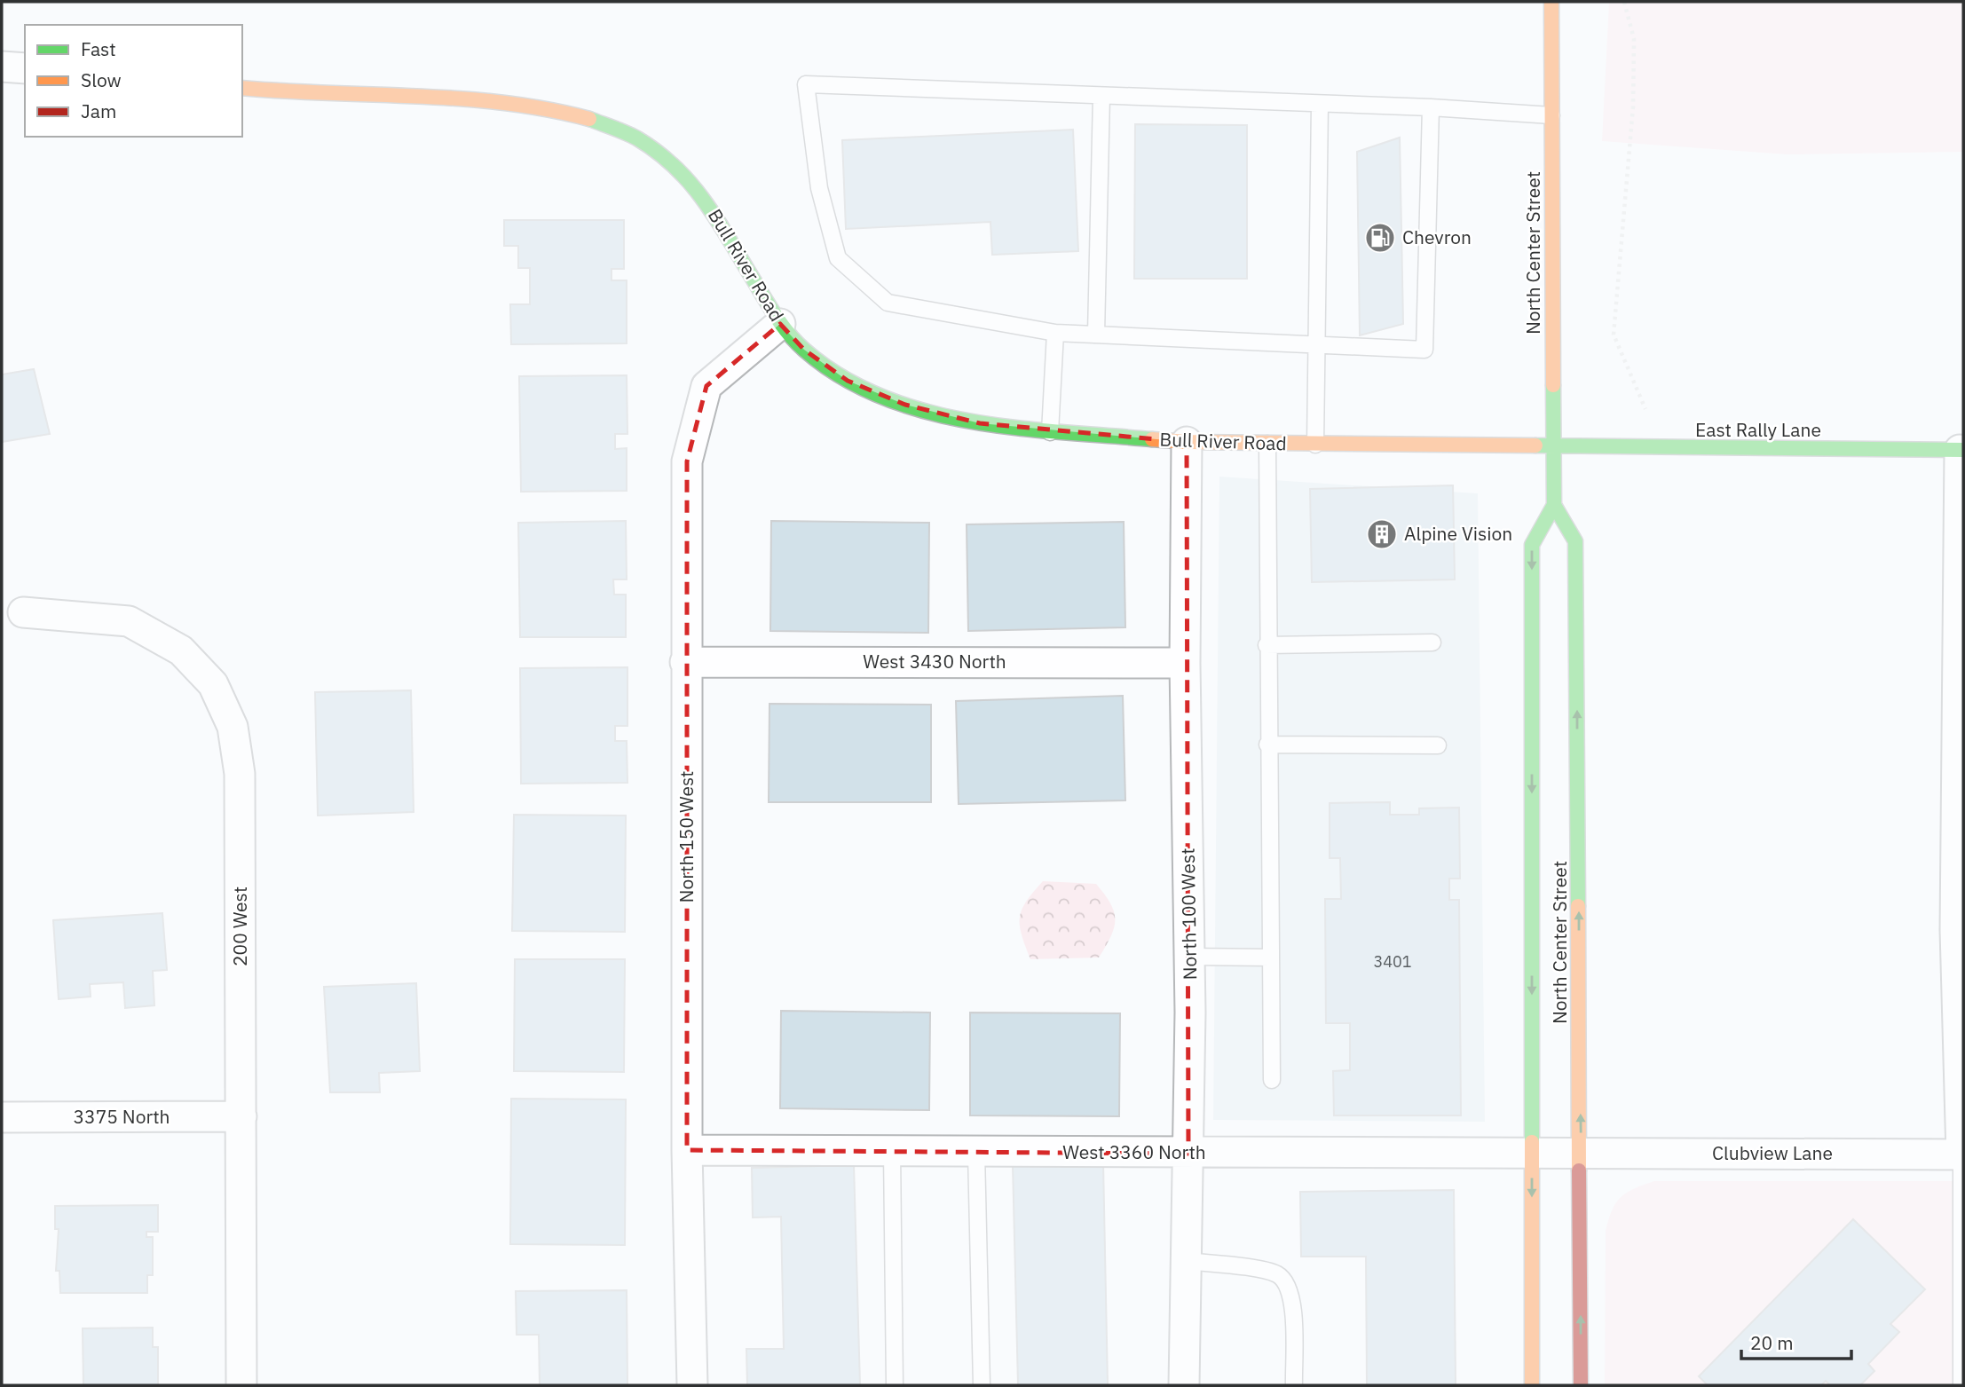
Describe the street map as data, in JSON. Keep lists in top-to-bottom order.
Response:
{
  "streets": {
    "street": [
      "North Center Street",
      "Bull River Road",
      "East Rally Lane",
      "West 3430 North",
      "North 150 West",
      "North 100 West",
      "200 West",
      "3375 North",
      "West 3360 North",
      "Clubview Lane"
    ]
  },
  "crossings": [
    ["North Center Street", "Bull River Road"],
    ["North Center Street", "East Rally Lane"],
    ["North Center Street", "West 3360 North"],
    ["North Center Street", "Clubview Lane"],
    ["Bull River Road", "East Rally Lane"],
    ["Bull River Road", "North 150 West"],
    ["Bull River Road", "North 100 West"],
    ["West 3430 North", "North 150 West"],
    ["West 3430 North", "North 100 West"],
    ["North 150 West", "West 3360 North"],
    ["North 100 West", "West 3360 North"],
    ["200 West", "3375 North"],
    ["West 3360 North", "Clubview Lane"]
  ],
  "places": {
    "fuel station": ["Chevron"],
    "building": ["Alpine Vision"]
  },
  "house_numbers": ["3401"],
  "legend": ["Fast", "Slow", "Jam"],
  "scale_bar": "20 m"
}
